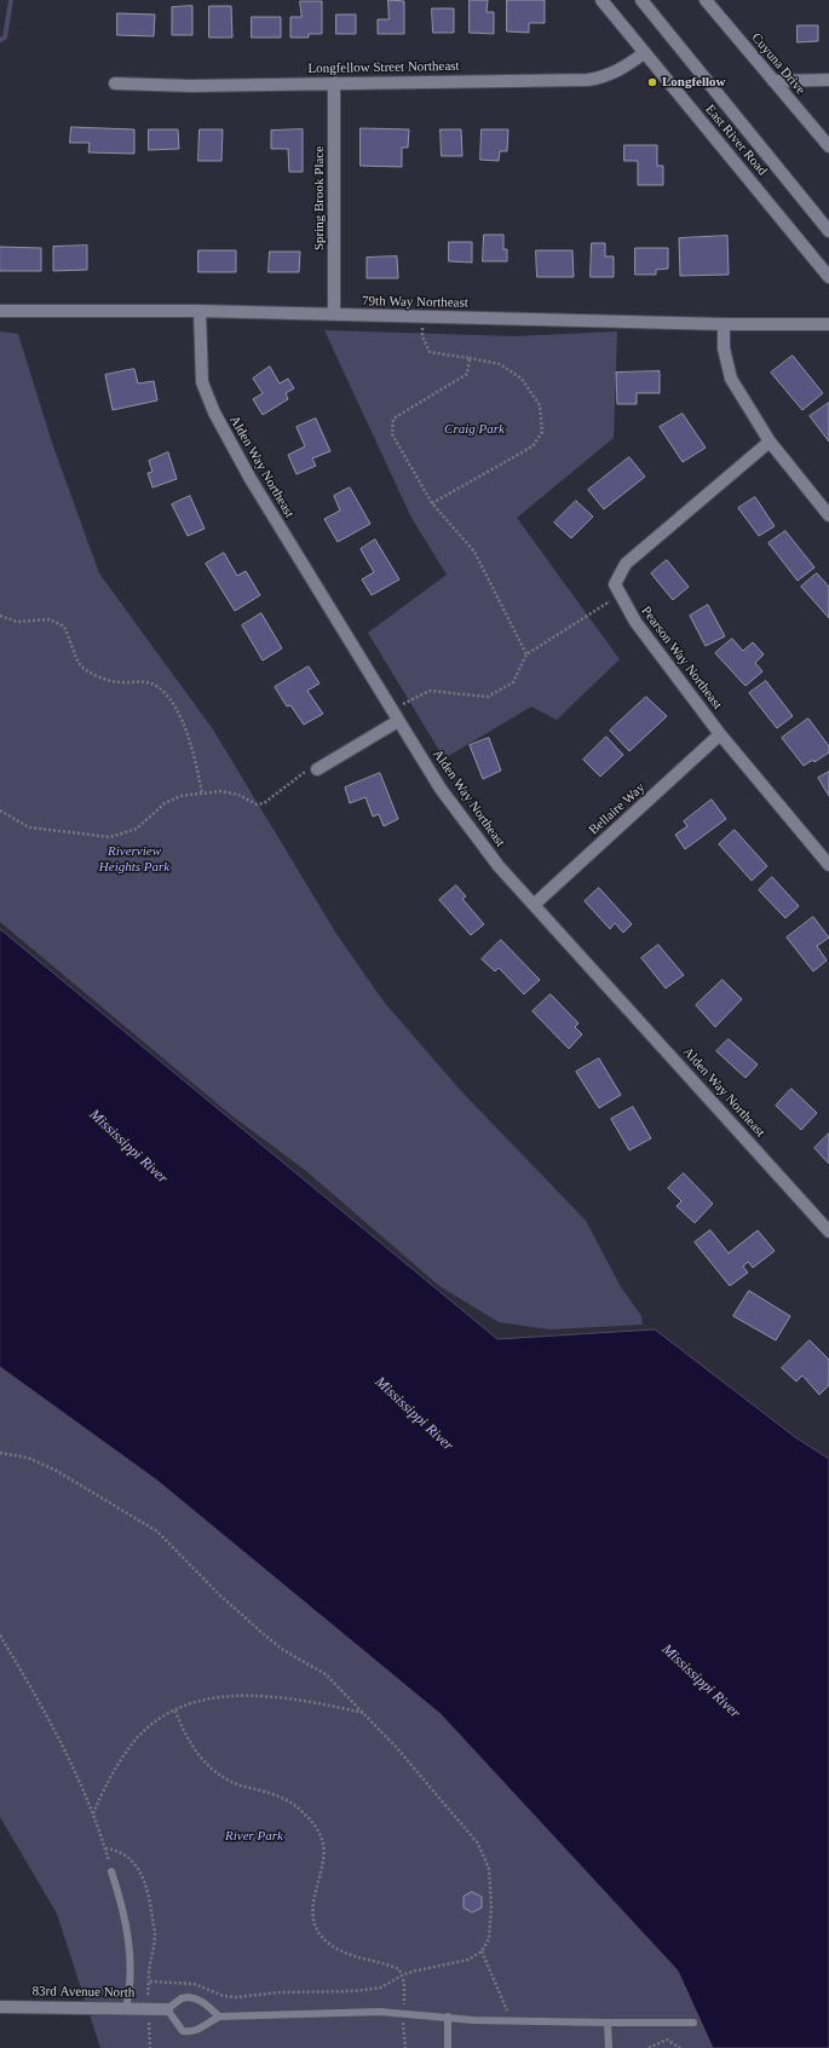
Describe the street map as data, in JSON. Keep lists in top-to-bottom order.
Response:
{
  "streets": {
    "street": [
      "Cuyuna Drive",
      "Longfellow Street Northeast",
      "East River Road",
      "Spring Brook Place",
      "79th Way Northeast",
      "Alden Way Northeast",
      "Pearson Way Northeast",
      "Bellaire Way",
      "83rd Avenue North"
    ]
  },
  "crossings": [
    ["Longfellow Street Northeast", "East River Road"],
    ["Longfellow Street Northeast", "Spring Brook Place"],
    ["Spring Brook Place", "79th Way Northeast"],
    ["79th Way Northeast", "Alden Way Northeast"],
    ["Alden Way Northeast", "Bellaire Way"],
    ["Pearson Way Northeast", "Bellaire Way"]
  ],
  "water": ["Mississippi River"],
  "parks": ["Craig Park", "Riverview Heights Park", "River Park"],
  "places": ["Longfellow"]
}
